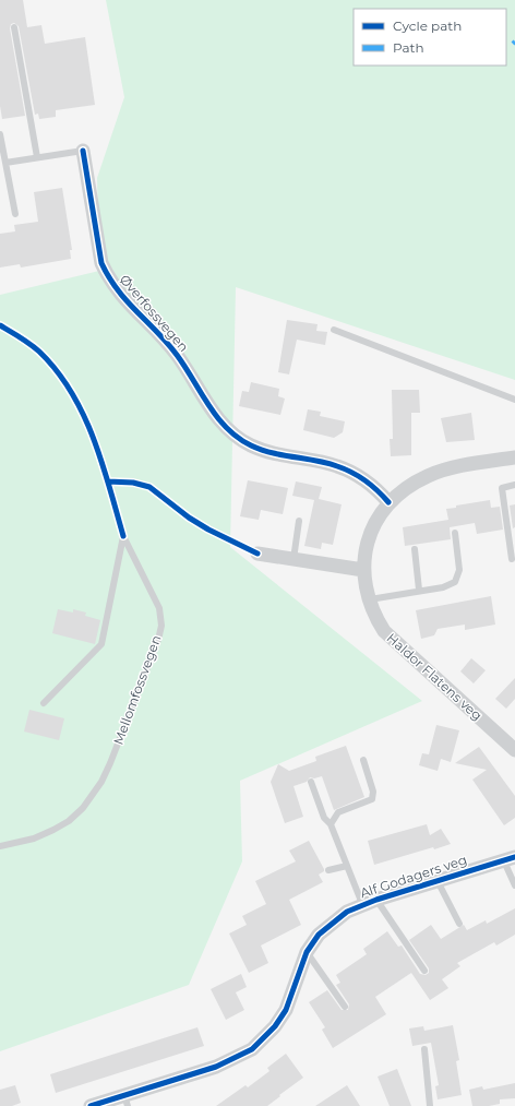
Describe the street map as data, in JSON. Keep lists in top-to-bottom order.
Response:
{
  "streets": {
    "street": ["Øverfossvegen", "Haldor Flatens veg", "Alf Godagers veg"],
    "lane": ["Mellomfossvegen"]
  },
  "crossings": [
    ["Øverfossvegen", "Haldor Flatens veg"]
  ],
  "legend": ["Cycle path", "Path"]
}
